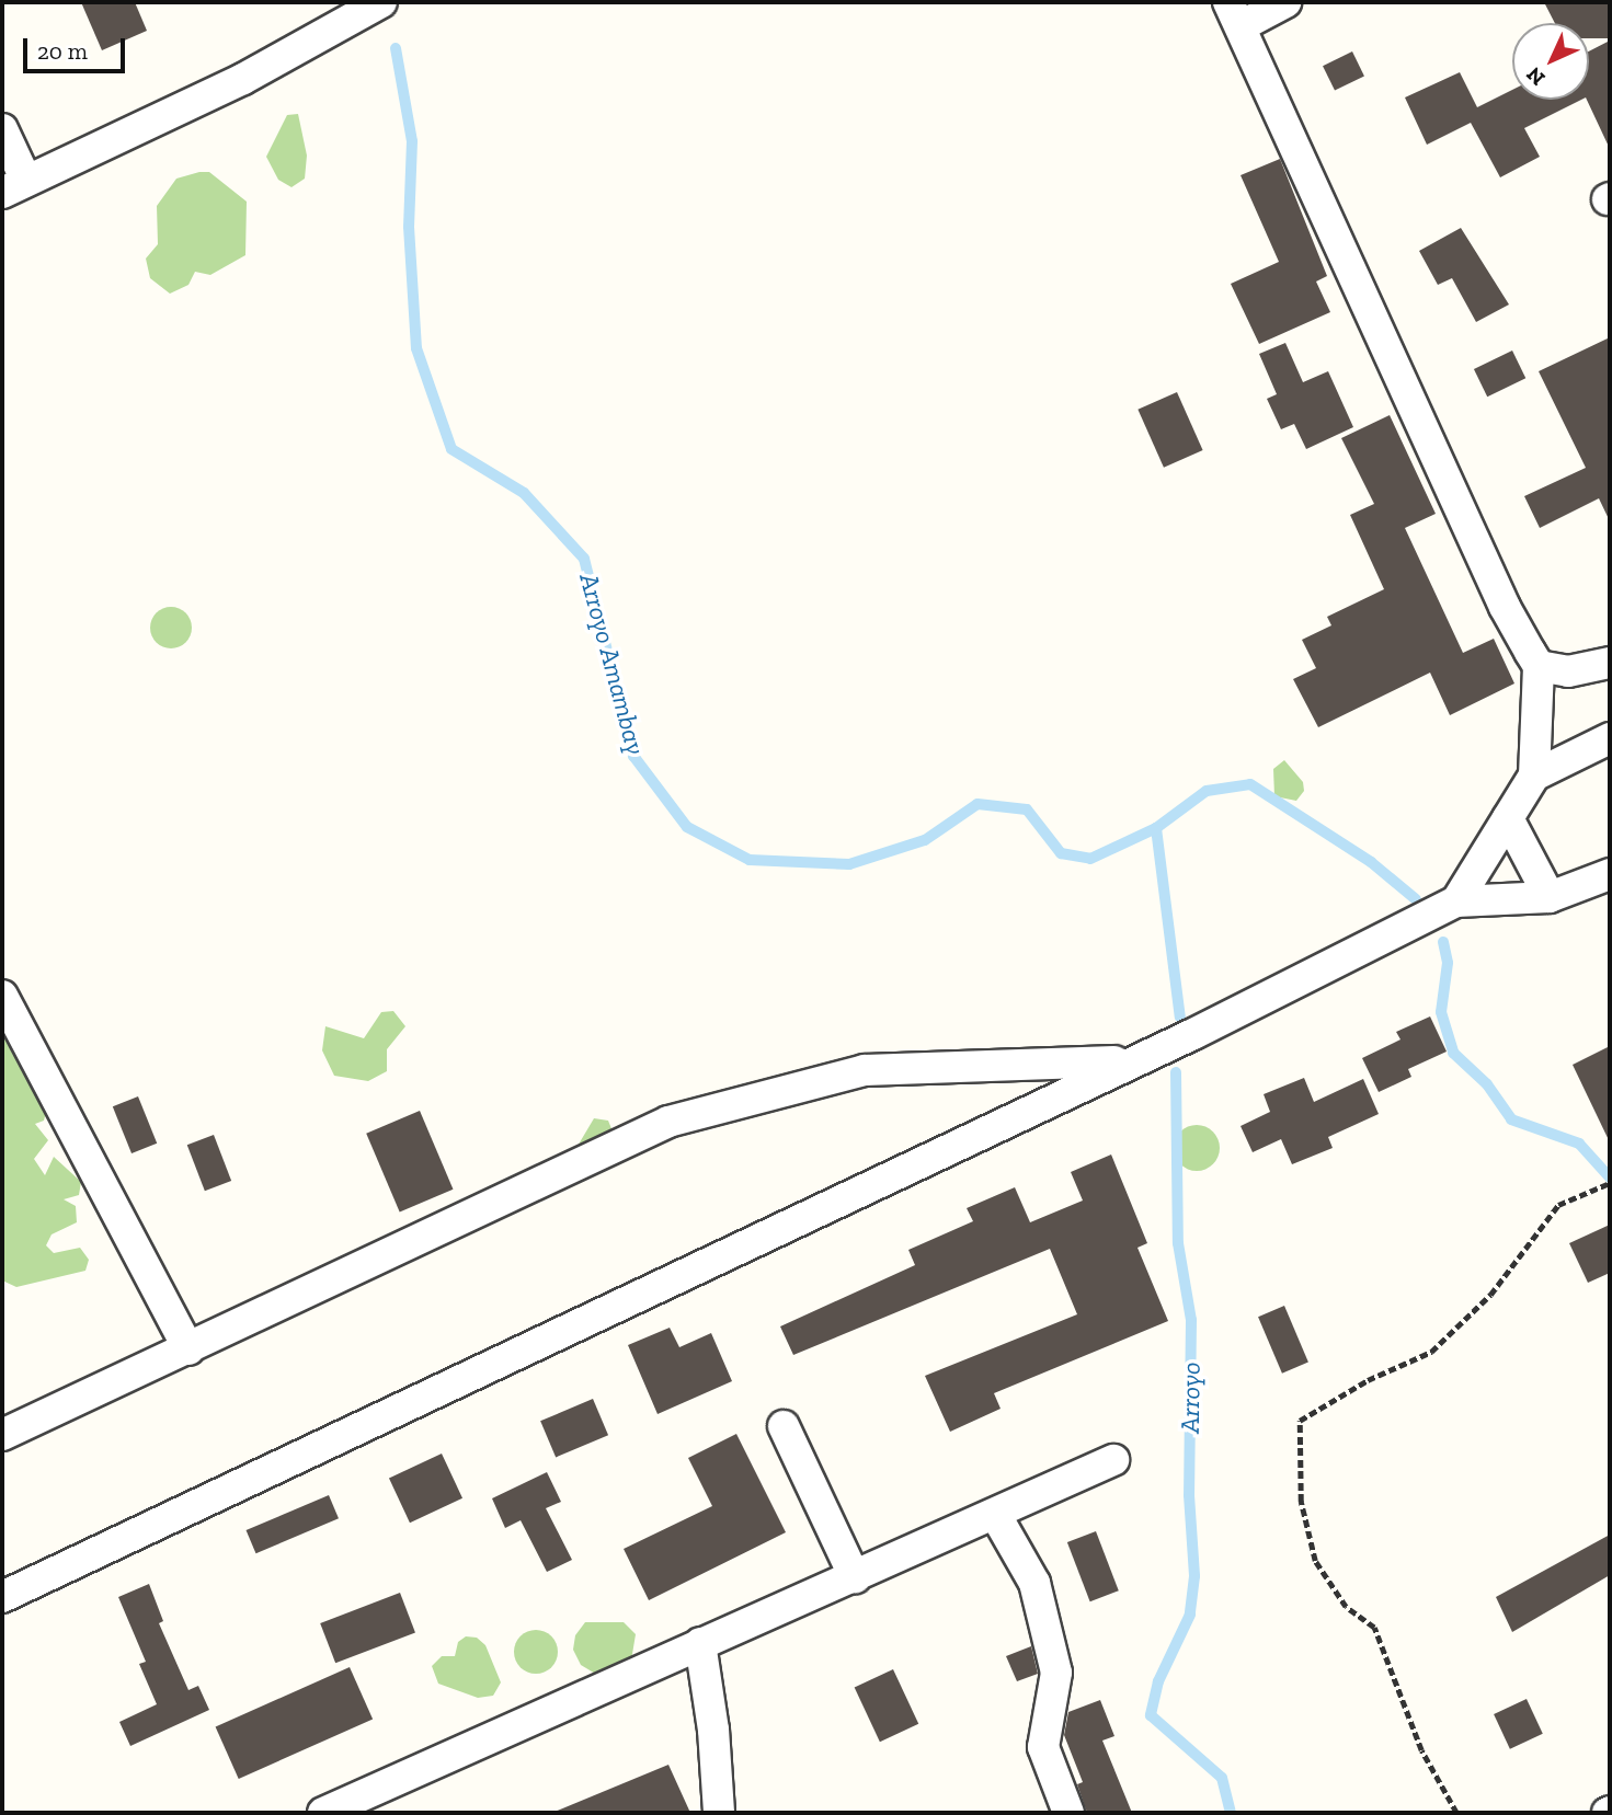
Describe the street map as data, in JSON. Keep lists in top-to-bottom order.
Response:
{
  "water": ["Arroyo Amambay", "Arroyo"],
  "scale_bar": "20 m",
  "north": "bottom left"
}
